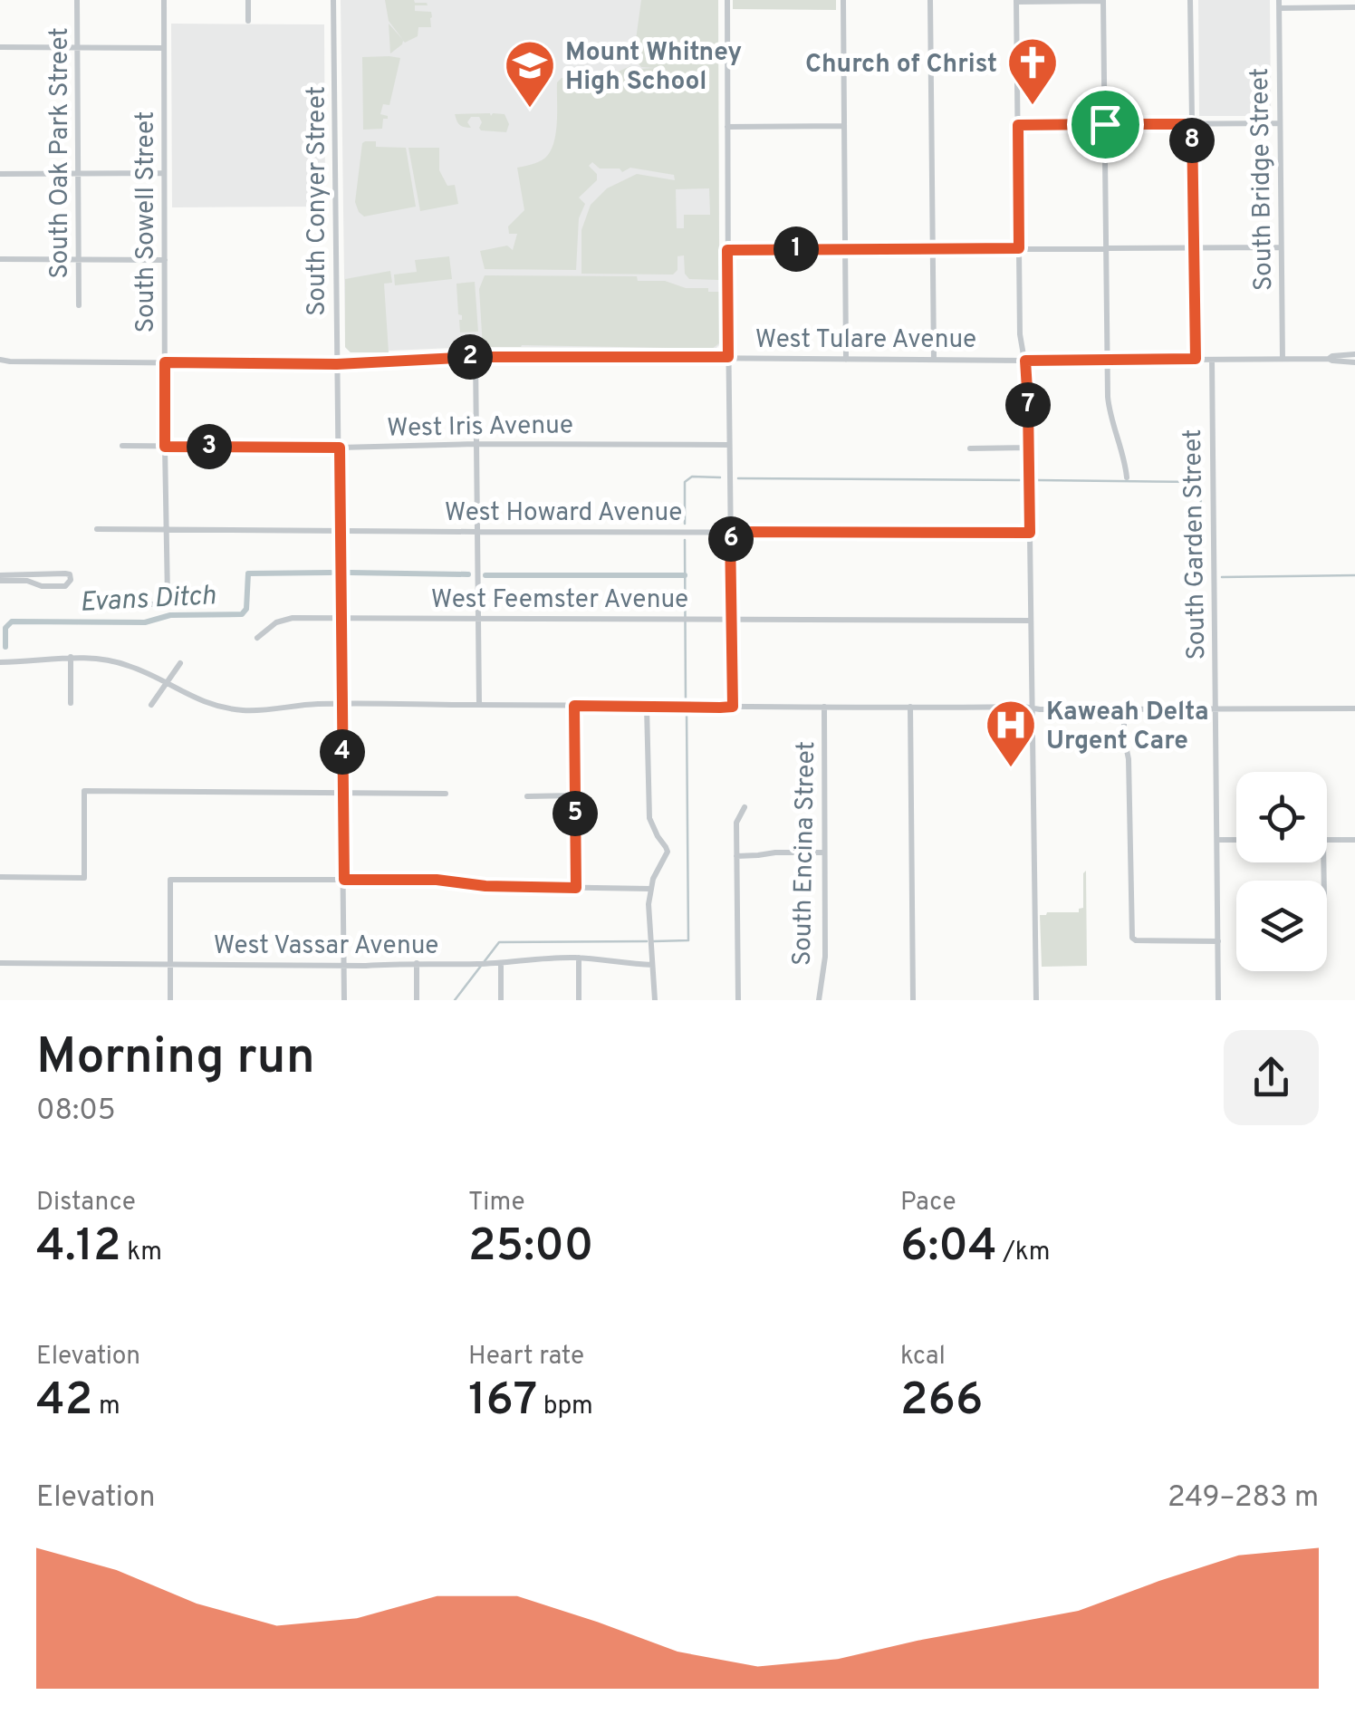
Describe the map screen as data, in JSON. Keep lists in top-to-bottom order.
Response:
{
  "streets": {
    "street": [
      "South Oak Park Street",
      "South Bridge Street",
      "South Conyer Street",
      "South Sowell Street",
      "West Tulare Avenue",
      "West Iris Avenue",
      "West Howard Avenue",
      "South Garden Street",
      "West Feemster Avenue",
      "South Encina Street",
      "West Vassar Avenue"
    ]
  },
  "crossings": [
    ["South Bridge Street", "West Tulare Avenue"],
    ["South Conyer Street", "West Tulare Avenue"],
    ["South Conyer Street", "West Iris Avenue"],
    ["South Conyer Street", "West Howard Avenue"],
    ["South Conyer Street", "West Feemster Avenue"],
    ["South Conyer Street", "West Vassar Avenue"],
    ["South Sowell Street", "West Tulare Avenue"],
    ["South Sowell Street", "West Iris Avenue"],
    ["South Sowell Street", "West Howard Avenue"],
    ["West Tulare Avenue", "South Garden Street"]
  ],
  "water": ["Evans Ditch"],
  "places": {
    "church": ["Church of Christ"],
    "school or university": ["Mount Whitney High School"],
    "hospital": ["Kaweah Delta Urgent Care"]
  },
  "page": {
    "pins": [
      "8",
      "1",
      "2",
      "7",
      "3",
      "6",
      "4",
      "5"
    ],
    "heading": ["Morning run", "08:05"],
    "stats": [
      ["Distance", "4.12 km"],
      ["Time", "25:00"],
      ["Pace", "6:04 /km"],
      ["Elevation", "42 m"],
      ["Heart rate", "167 bpm"],
      ["kcal", "266"]
    ],
    "chart": ["Elevation", "249–283 m"]
  }
}
